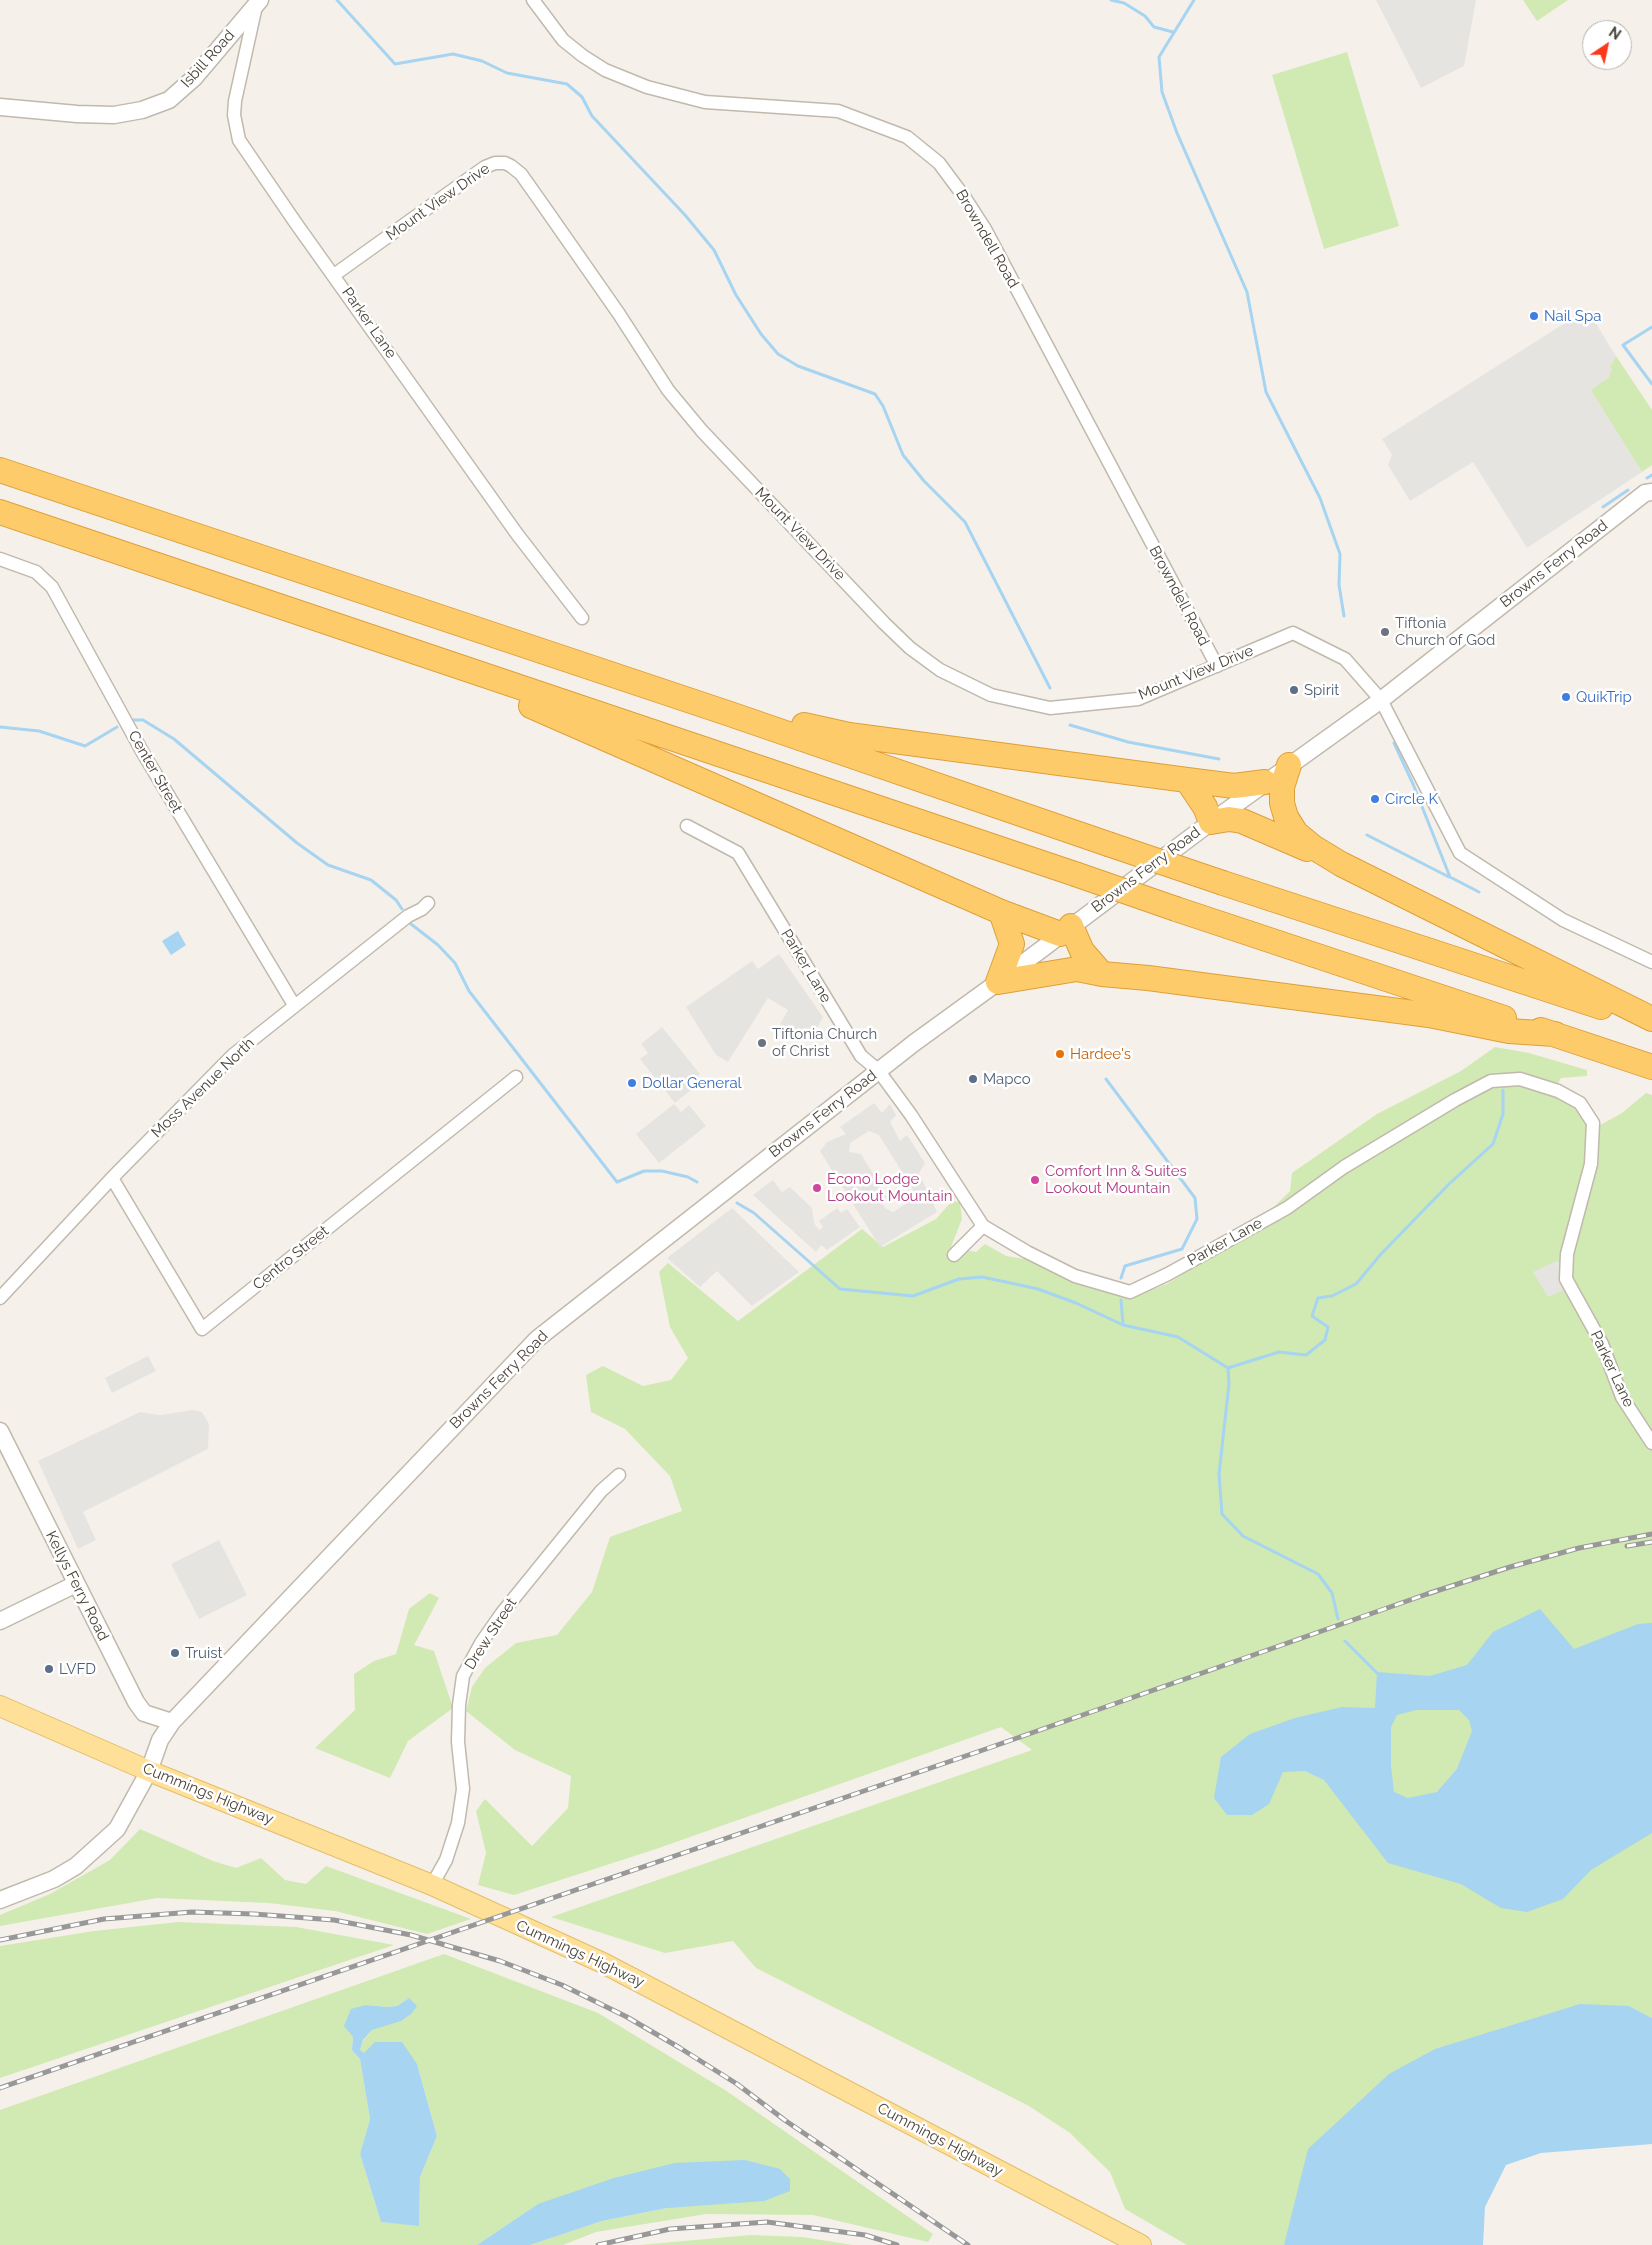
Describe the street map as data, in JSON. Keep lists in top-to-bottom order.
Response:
{
  "streets": {
    "main road": ["Cummings Highway"],
    "street": [
      "Isbill Road",
      "Mount View Drive",
      "Browndell Road",
      "Parker Lane",
      "Browns Ferry Road",
      "Center Street",
      "Moss Avenue North",
      "Centro Street",
      "Kellys Ferry Road",
      "Drew Street"
    ]
  },
  "crossings": [
    ["Isbill Road", "Parker Lane"],
    ["Mount View Drive", "Browndell Road"],
    ["Mount View Drive", "Parker Lane"],
    ["Mount View Drive", "Browns Ferry Road"],
    ["Parker Lane", "Browns Ferry Road"],
    ["Browns Ferry Road", "Kellys Ferry Road"],
    ["Browns Ferry Road", "Cummings Highway"],
    ["Center Street", "Moss Avenue North"],
    ["Moss Avenue North", "Centro Street"],
    ["Drew Street", "Cummings Highway"]
  ],
  "places": [
    "Nail Spa",
    "Tiftonia Church of God",
    "Spirit",
    "QuikTrip",
    "Circle K",
    "Tiftonia Church of Christ",
    "Hardee's",
    "Mapco",
    "Dollar General",
    "Comfort Inn & Suites Lookout Mountain",
    "Econo Lodge Lookout Mountain",
    "Truist",
    "LVFD"
  ],
  "north": "top right"
}
